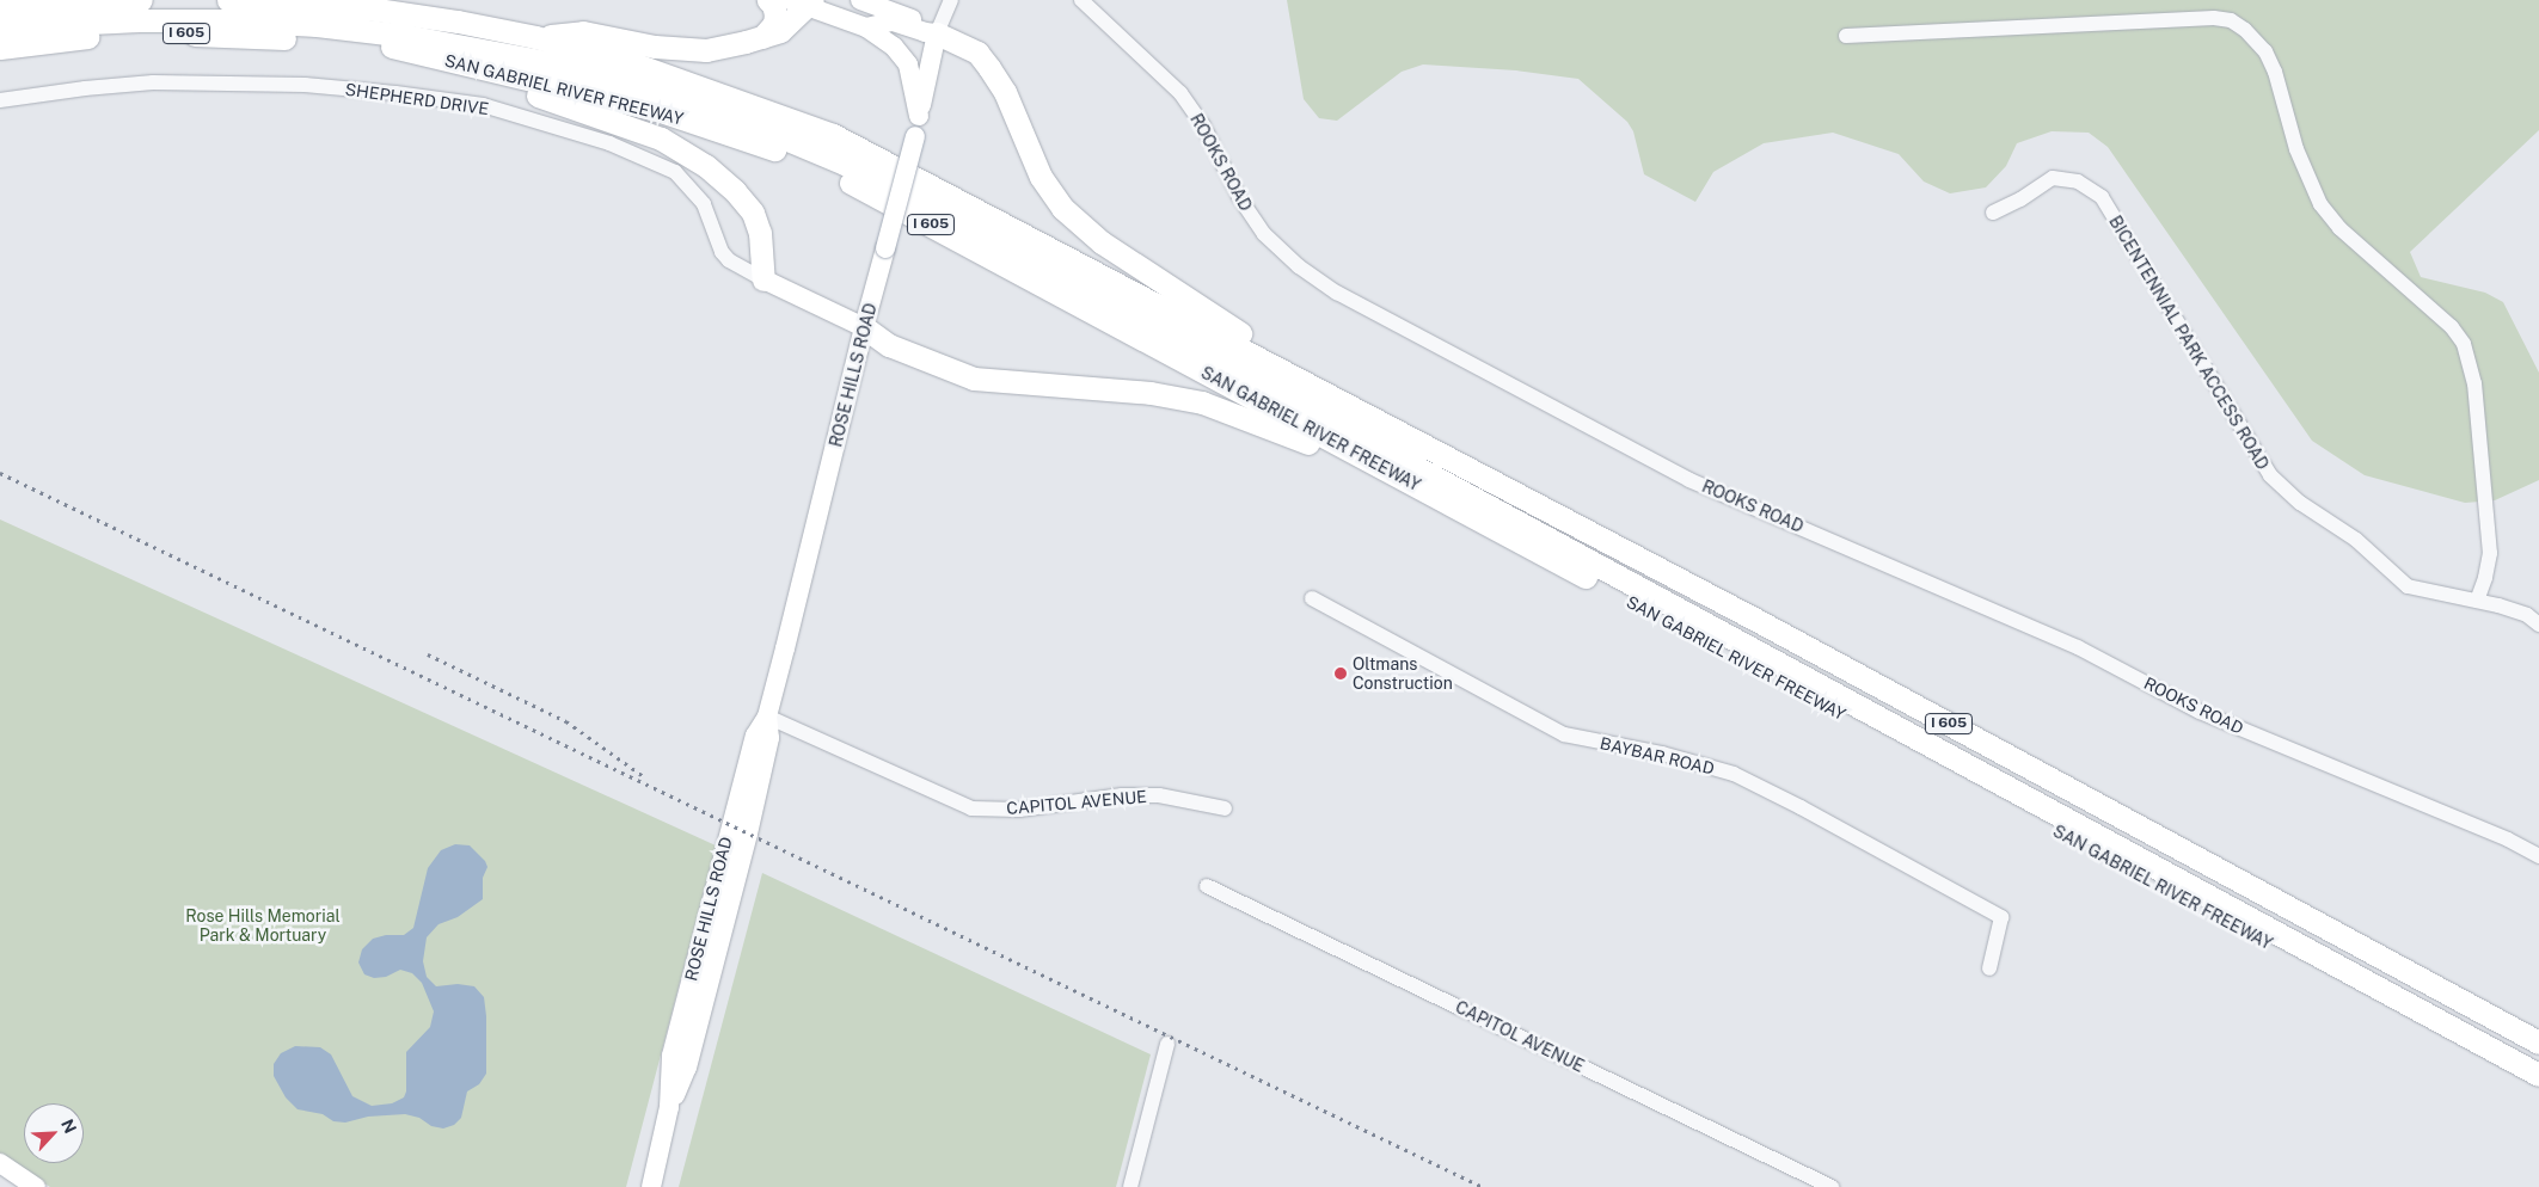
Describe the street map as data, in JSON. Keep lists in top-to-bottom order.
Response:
{
  "streets": {
    "highway": ["I 605", "SAN GABRIEL RIVER FREEWAY"],
    "main road": ["SHEPHERD DRIVE", "ROSE HILLS ROAD"],
    "street": [
      "ROOKS ROAD",
      "BICENTENNIAL PARK ACCESS ROAD",
      "BAYBAR ROAD",
      "CAPITOL AVENUE"
    ]
  },
  "crossings": [
    ["SHEPHERD DRIVE", "ROSE HILLS ROAD"],
    ["ROSE HILLS ROAD", "CAPITOL AVENUE"]
  ],
  "parks": ["Rose Hills Memorial Park & Mortuary"],
  "places": ["Oltmans Construction"],
  "north": "top right"
}
